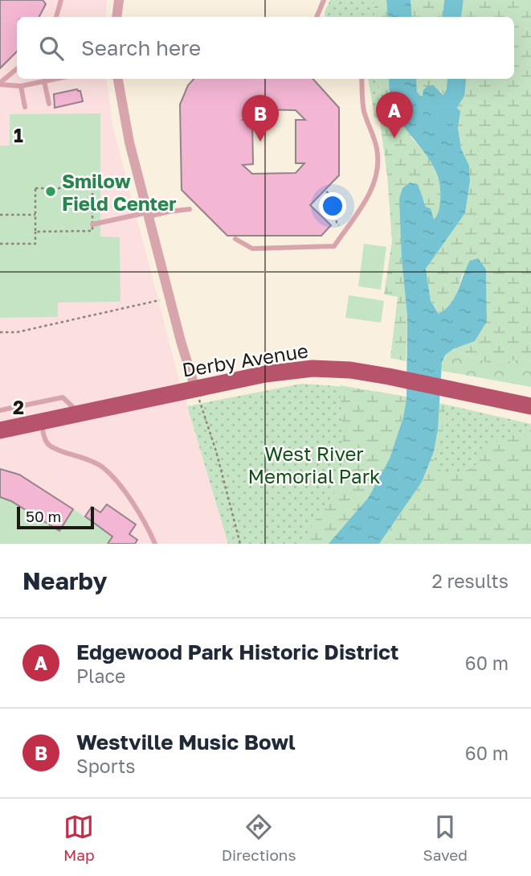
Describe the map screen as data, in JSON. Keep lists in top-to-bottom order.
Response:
{
  "streets": {
    "highway": ["Derby Avenue"]
  },
  "parks": ["West River Memorial Park"],
  "places": ["Smilow Field Center"],
  "scale_bar": "50 m",
  "page": {
    "search": "Search here",
    "pins": ["A", "B"],
    "scale": "50 m",
    "heading": ["Nearby", "2 results"],
    "list": [
      {
        "mark": "A",
        "name": "Edgewood Park Historic District",
        "note": "Place",
        "value": "60 m"
      },
      {
        "mark": "B",
        "name": "Westville Music Bowl",
        "note": "Sports",
        "value": "60 m"
      }
    ],
    "nav": ["Map", "Directions", "Saved"]
  },
  "grid": {
    "rows": ["1", "2"]
  }
}
